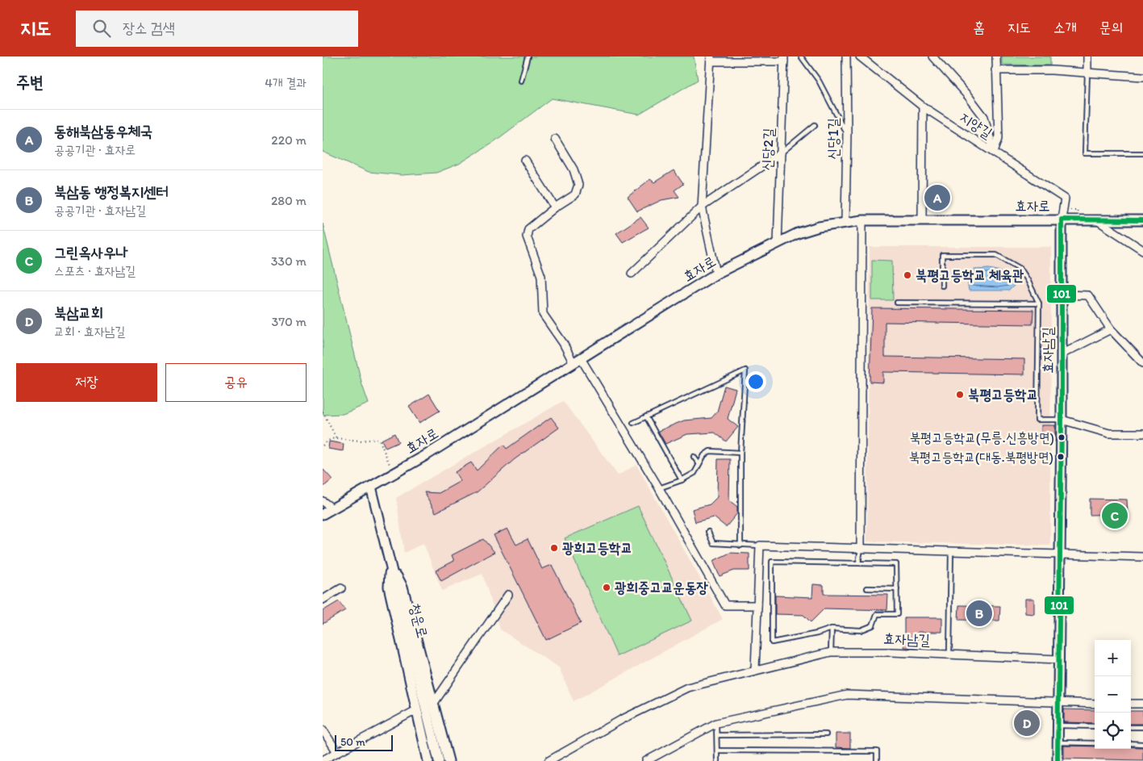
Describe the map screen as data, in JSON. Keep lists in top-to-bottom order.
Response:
{
  "streets": {
    "street": [
      "지양길",
      "신당1길",
      "신당2길",
      "효자로",
      "효자남길",
      "청운로"
    ]
  },
  "crossings": [
    ["지양길", "효자로"],
    ["지양길", "효자남길"],
    ["신당1길", "효자로"],
    ["신당2길", "효자로"],
    ["효자로", "효자남길"],
    ["효자로", "청운로"]
  ],
  "places": [
    "북평고등학교 체육관",
    "북평고등학교",
    "북평고등학교(무릉.신흥방면)",
    "북평고등학교(대동.북평방면)",
    "광희고등학교",
    "광희중고교운동장"
  ],
  "lines": ["transit line 101"],
  "scale_bar": "50 m",
  "page": {
    "header": "지도",
    "search": "장소 검색",
    "nav": [
      "홈",
      "지도",
      "소개",
      "문의"
    ],
    "heading": ["주변", "4개 결과"],
    "list": [
      {
        "mark": "A",
        "name": "동해북삼동우체국",
        "note": "공공기관 · 효자로",
        "value": "220 m"
      },
      {
        "mark": "B",
        "name": "북삼동 행정복지센터",
        "note": "공공기관 · 효자남길",
        "value": "280 m"
      },
      {
        "mark": "C",
        "name": "그린옥사우나",
        "note": "스포츠 · 효자남길",
        "value": "330 m"
      },
      {
        "mark": "D",
        "name": "북삼교회",
        "note": "교회 · 효자남길",
        "value": "370 m"
      }
    ],
    "pins": [
      "A",
      "C",
      "B",
      "D"
    ],
    "buttons": ["저장", "공유"],
    "map_buttons": ["+", "−"],
    "scale": "50 m"
  }
}
